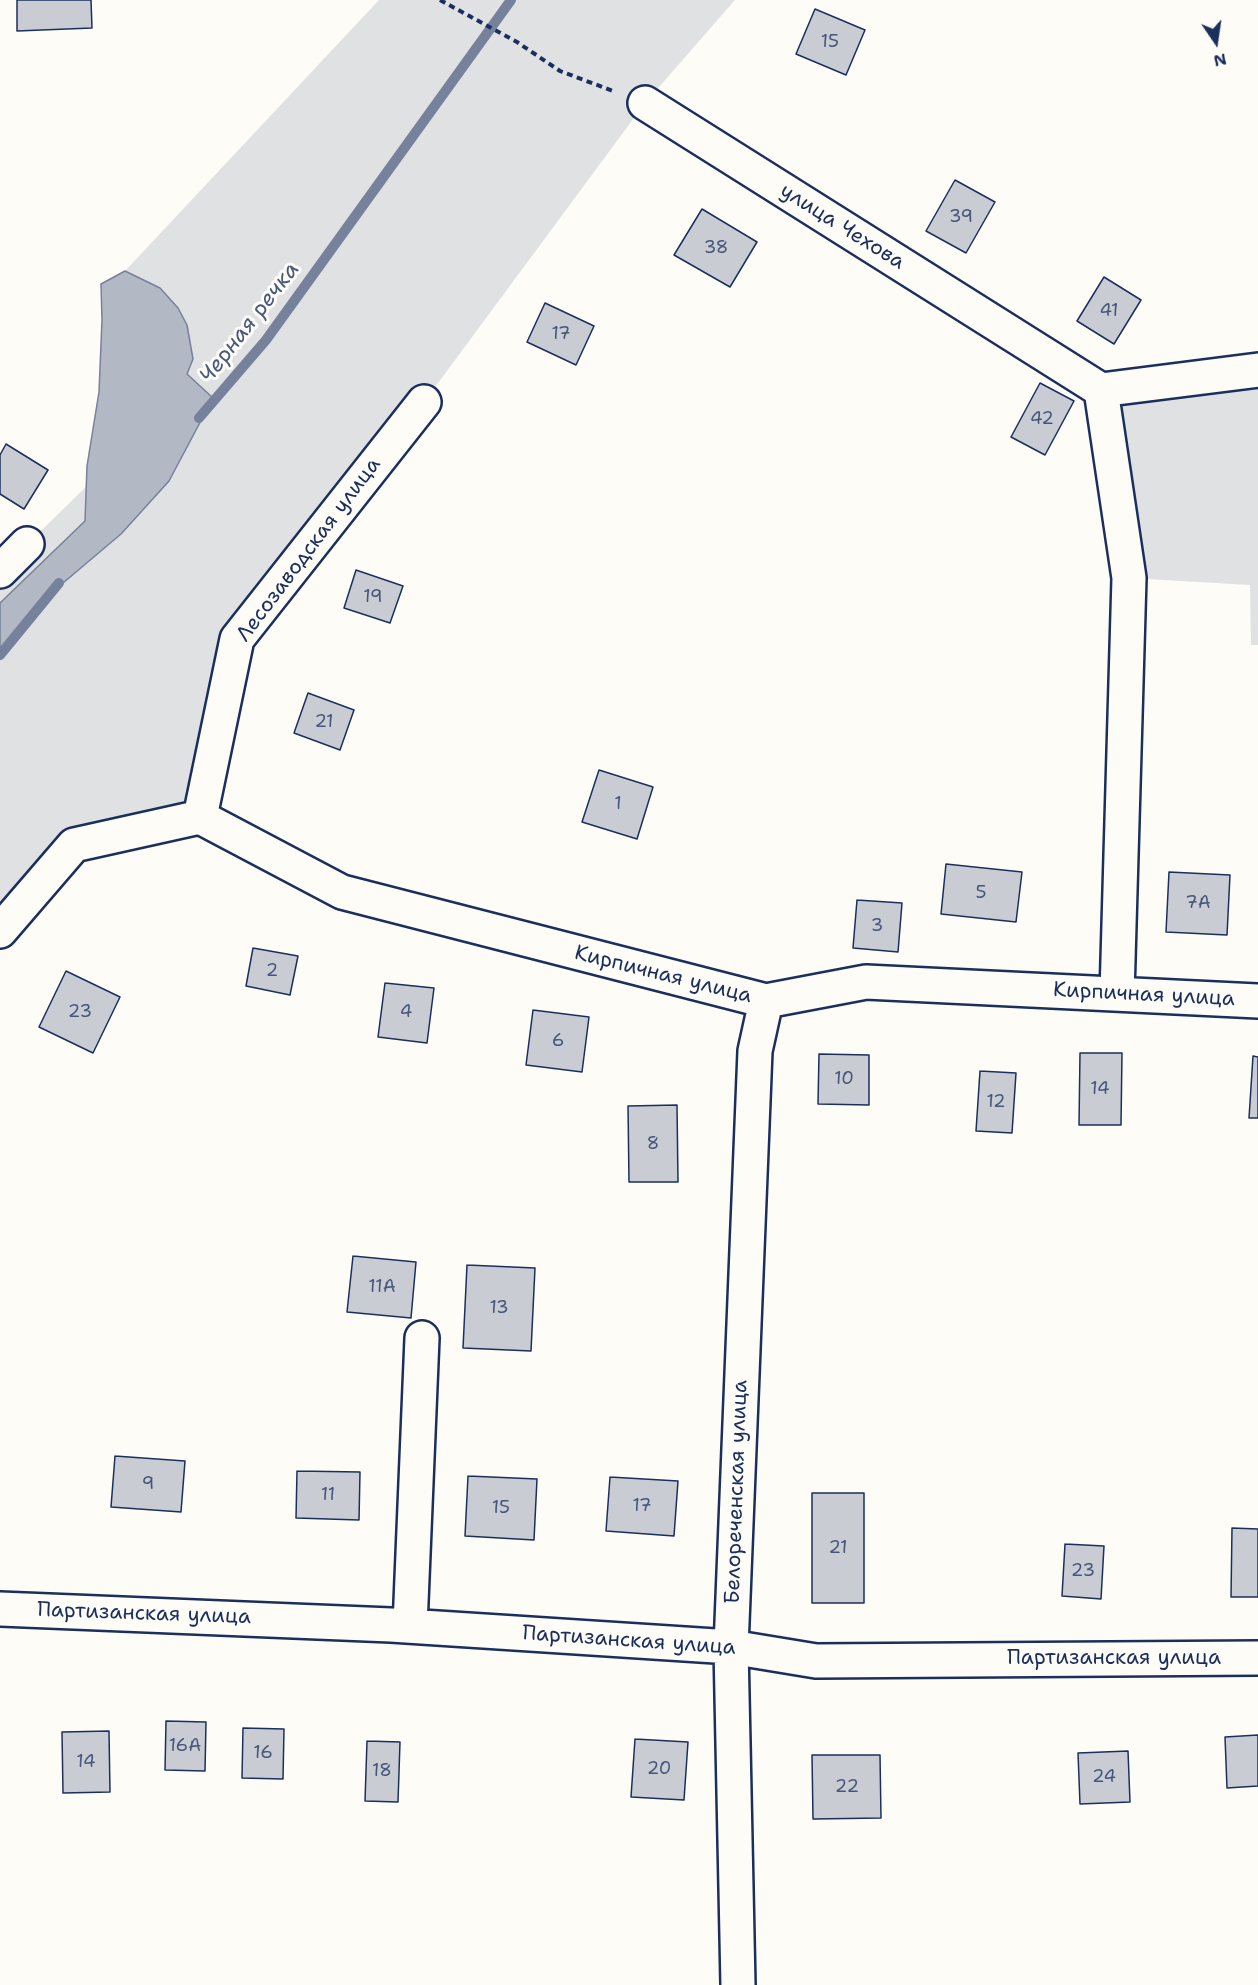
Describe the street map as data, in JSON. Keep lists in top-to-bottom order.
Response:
{
  "streets": {
    "street": [
      "улица Чехова",
      "Лесозаводская улица",
      "Кирпичная улица",
      "Белореченская улица",
      "Партизанская улица"
    ]
  },
  "crossings": [
    ["Лесозаводская улица", "Кирпичная улица"],
    ["Кирпичная улица", "Белореченская улица"],
    ["Белореченская улица", "Партизанская улица"]
  ],
  "water": ["Черная речка"],
  "house_numbers": [
    "15",
    "39",
    "38",
    "41",
    "17",
    "42",
    "19",
    "21",
    "1",
    "5",
    "7А",
    "3",
    "2",
    "23",
    "4",
    "6",
    "10",
    "14",
    "12",
    "8",
    "11А",
    "13",
    "9",
    "11",
    "17",
    "15",
    "21",
    "23",
    "16А",
    "16",
    "14",
    "20",
    "18",
    "24",
    "22"
  ],
  "north": "bottom"
}
